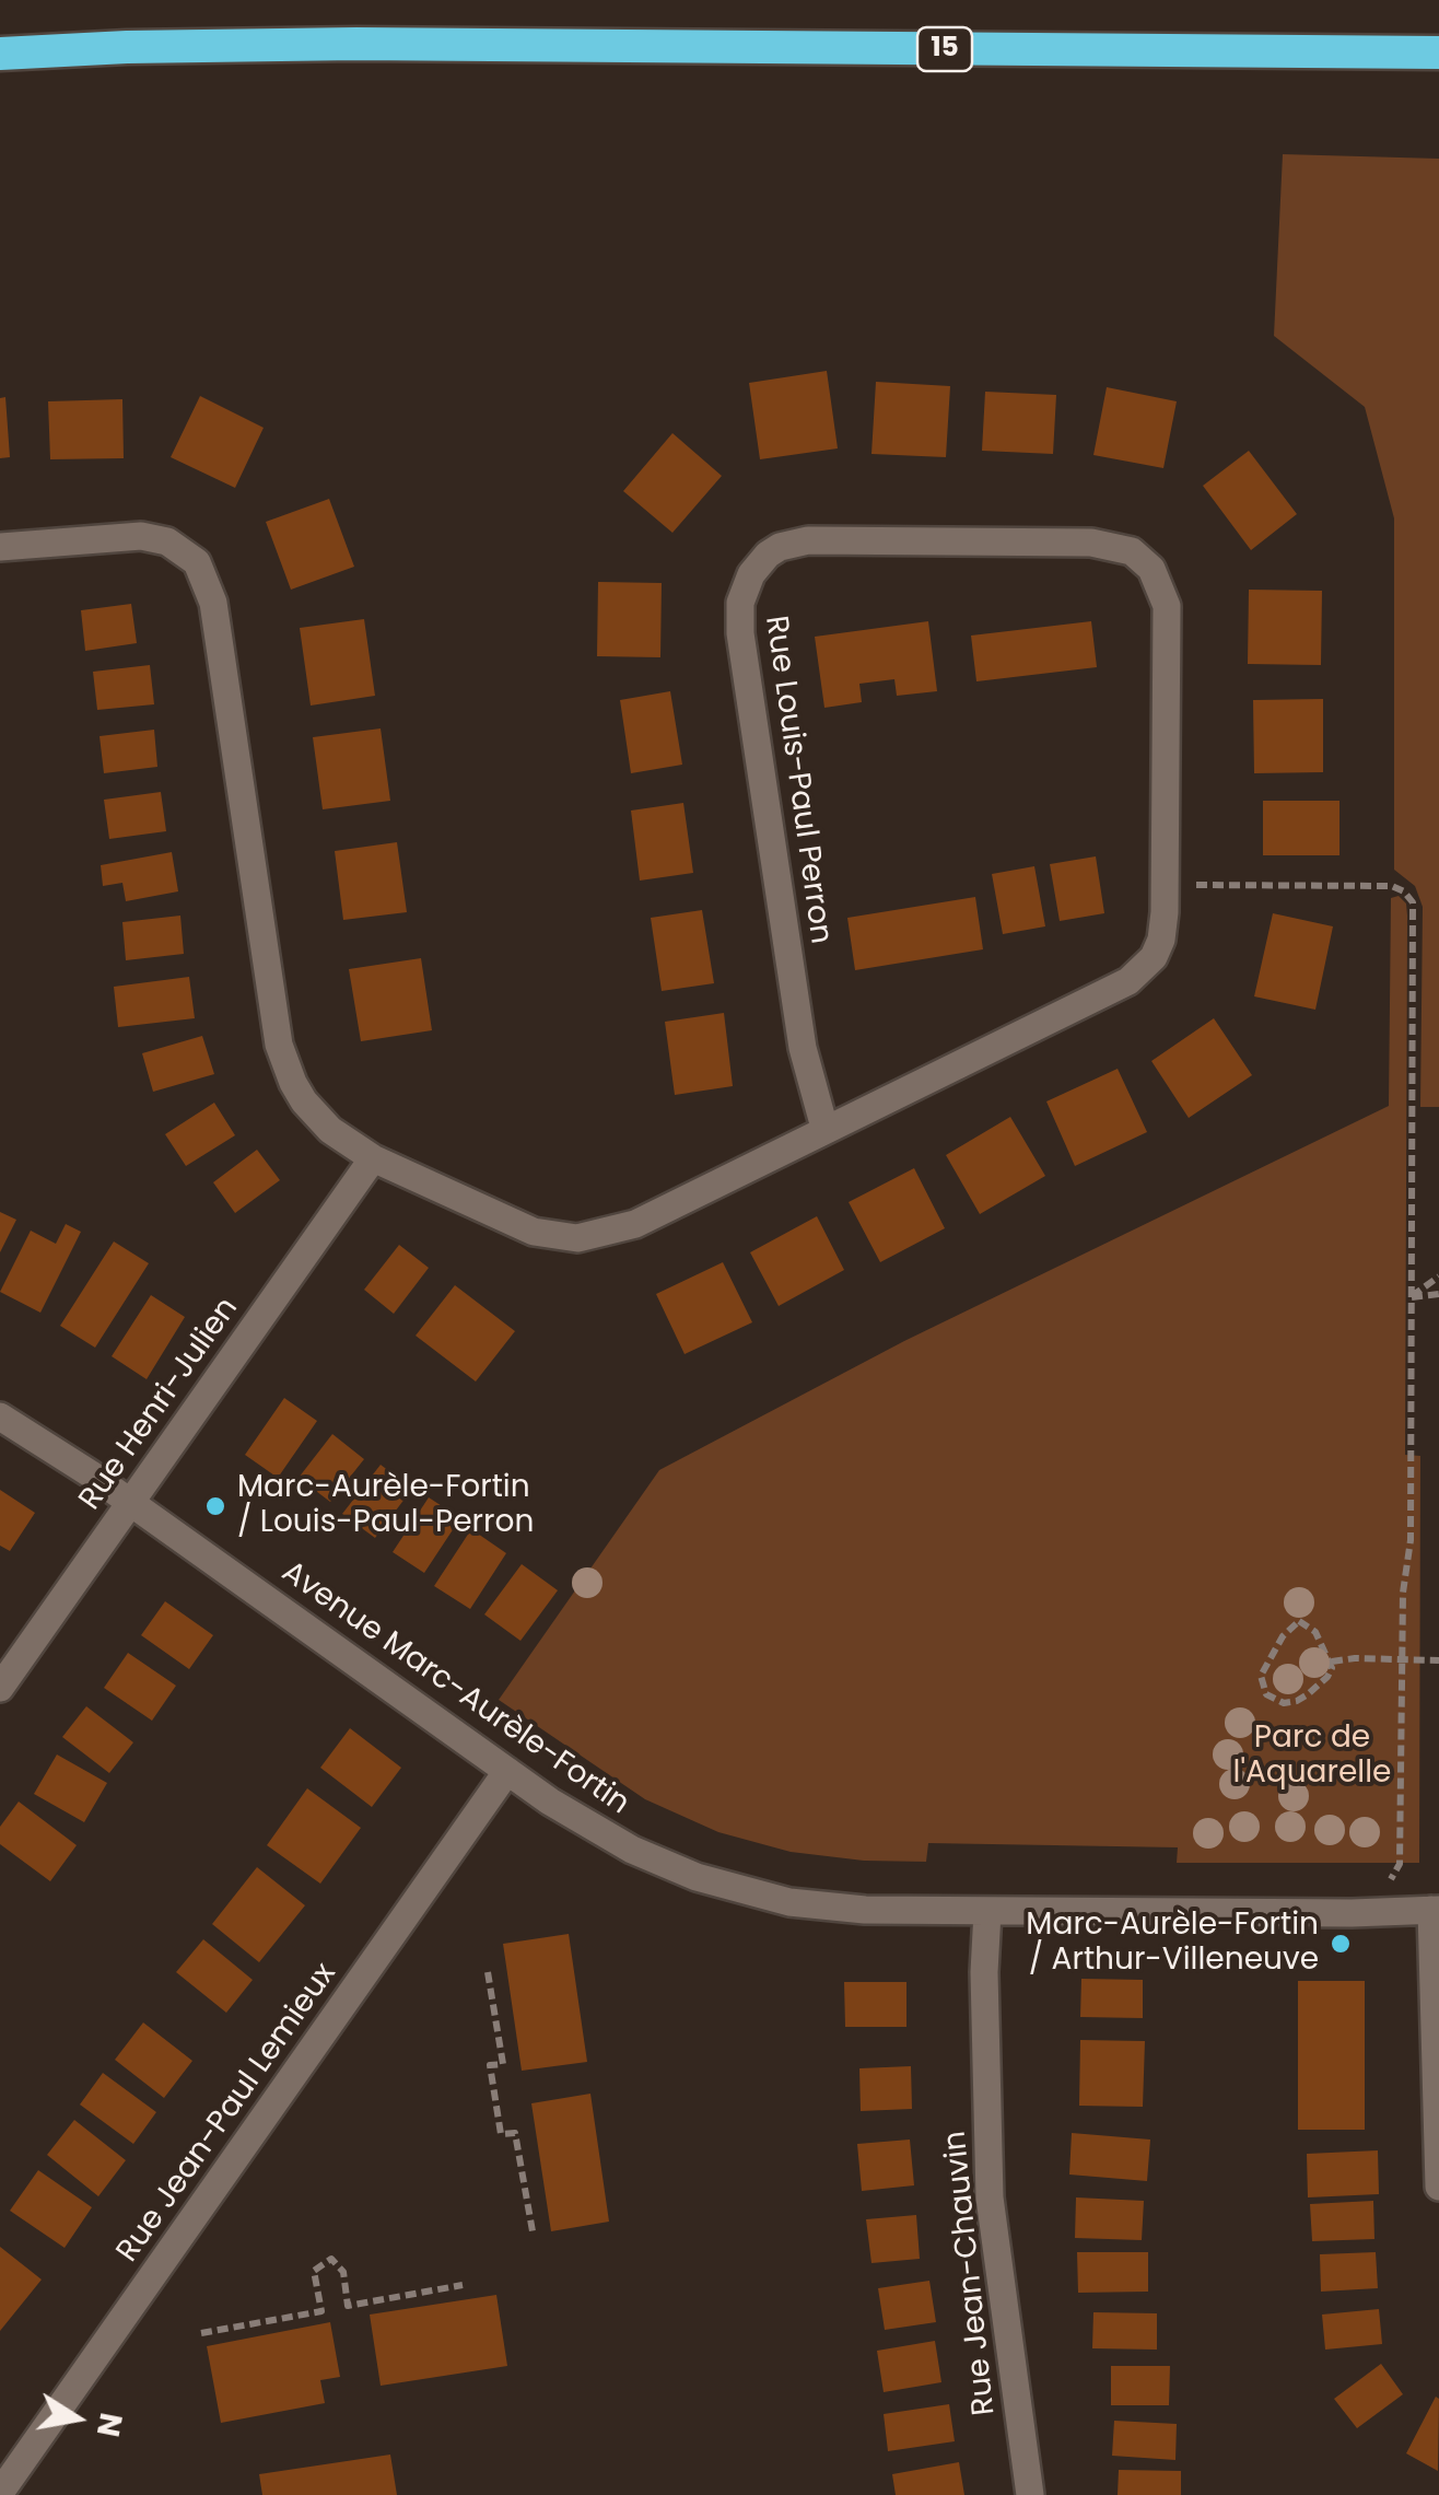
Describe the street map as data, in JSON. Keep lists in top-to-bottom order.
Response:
{
  "streets": {
    "highway": ["15"],
    "street": [
      "Rue Louis-Paul Perron",
      "Rue Henri-Julien",
      "Avenue Marc-Aurèle-Fortin",
      "Rue Jean-Paul Lemieux",
      "Rue Jean-Chauvin"
    ]
  },
  "crossings": [
    ["Rue Louis-Paul Perron", "Rue Henri-Julien"],
    ["Rue Henri-Julien", "Avenue Marc-Aurèle-Fortin"],
    ["Avenue Marc-Aurèle-Fortin", "Rue Jean-Paul Lemieux"],
    ["Avenue Marc-Aurèle-Fortin", "Rue Jean-Chauvin"]
  ],
  "parks": ["Parc de l'Aquarelle"],
  "places": ["Marc-Aurèle-Fortin / Louis-Paul-Perron", "Marc-Aurèle-Fortin / Arthur-Villeneuve"],
  "north": "right"
}
